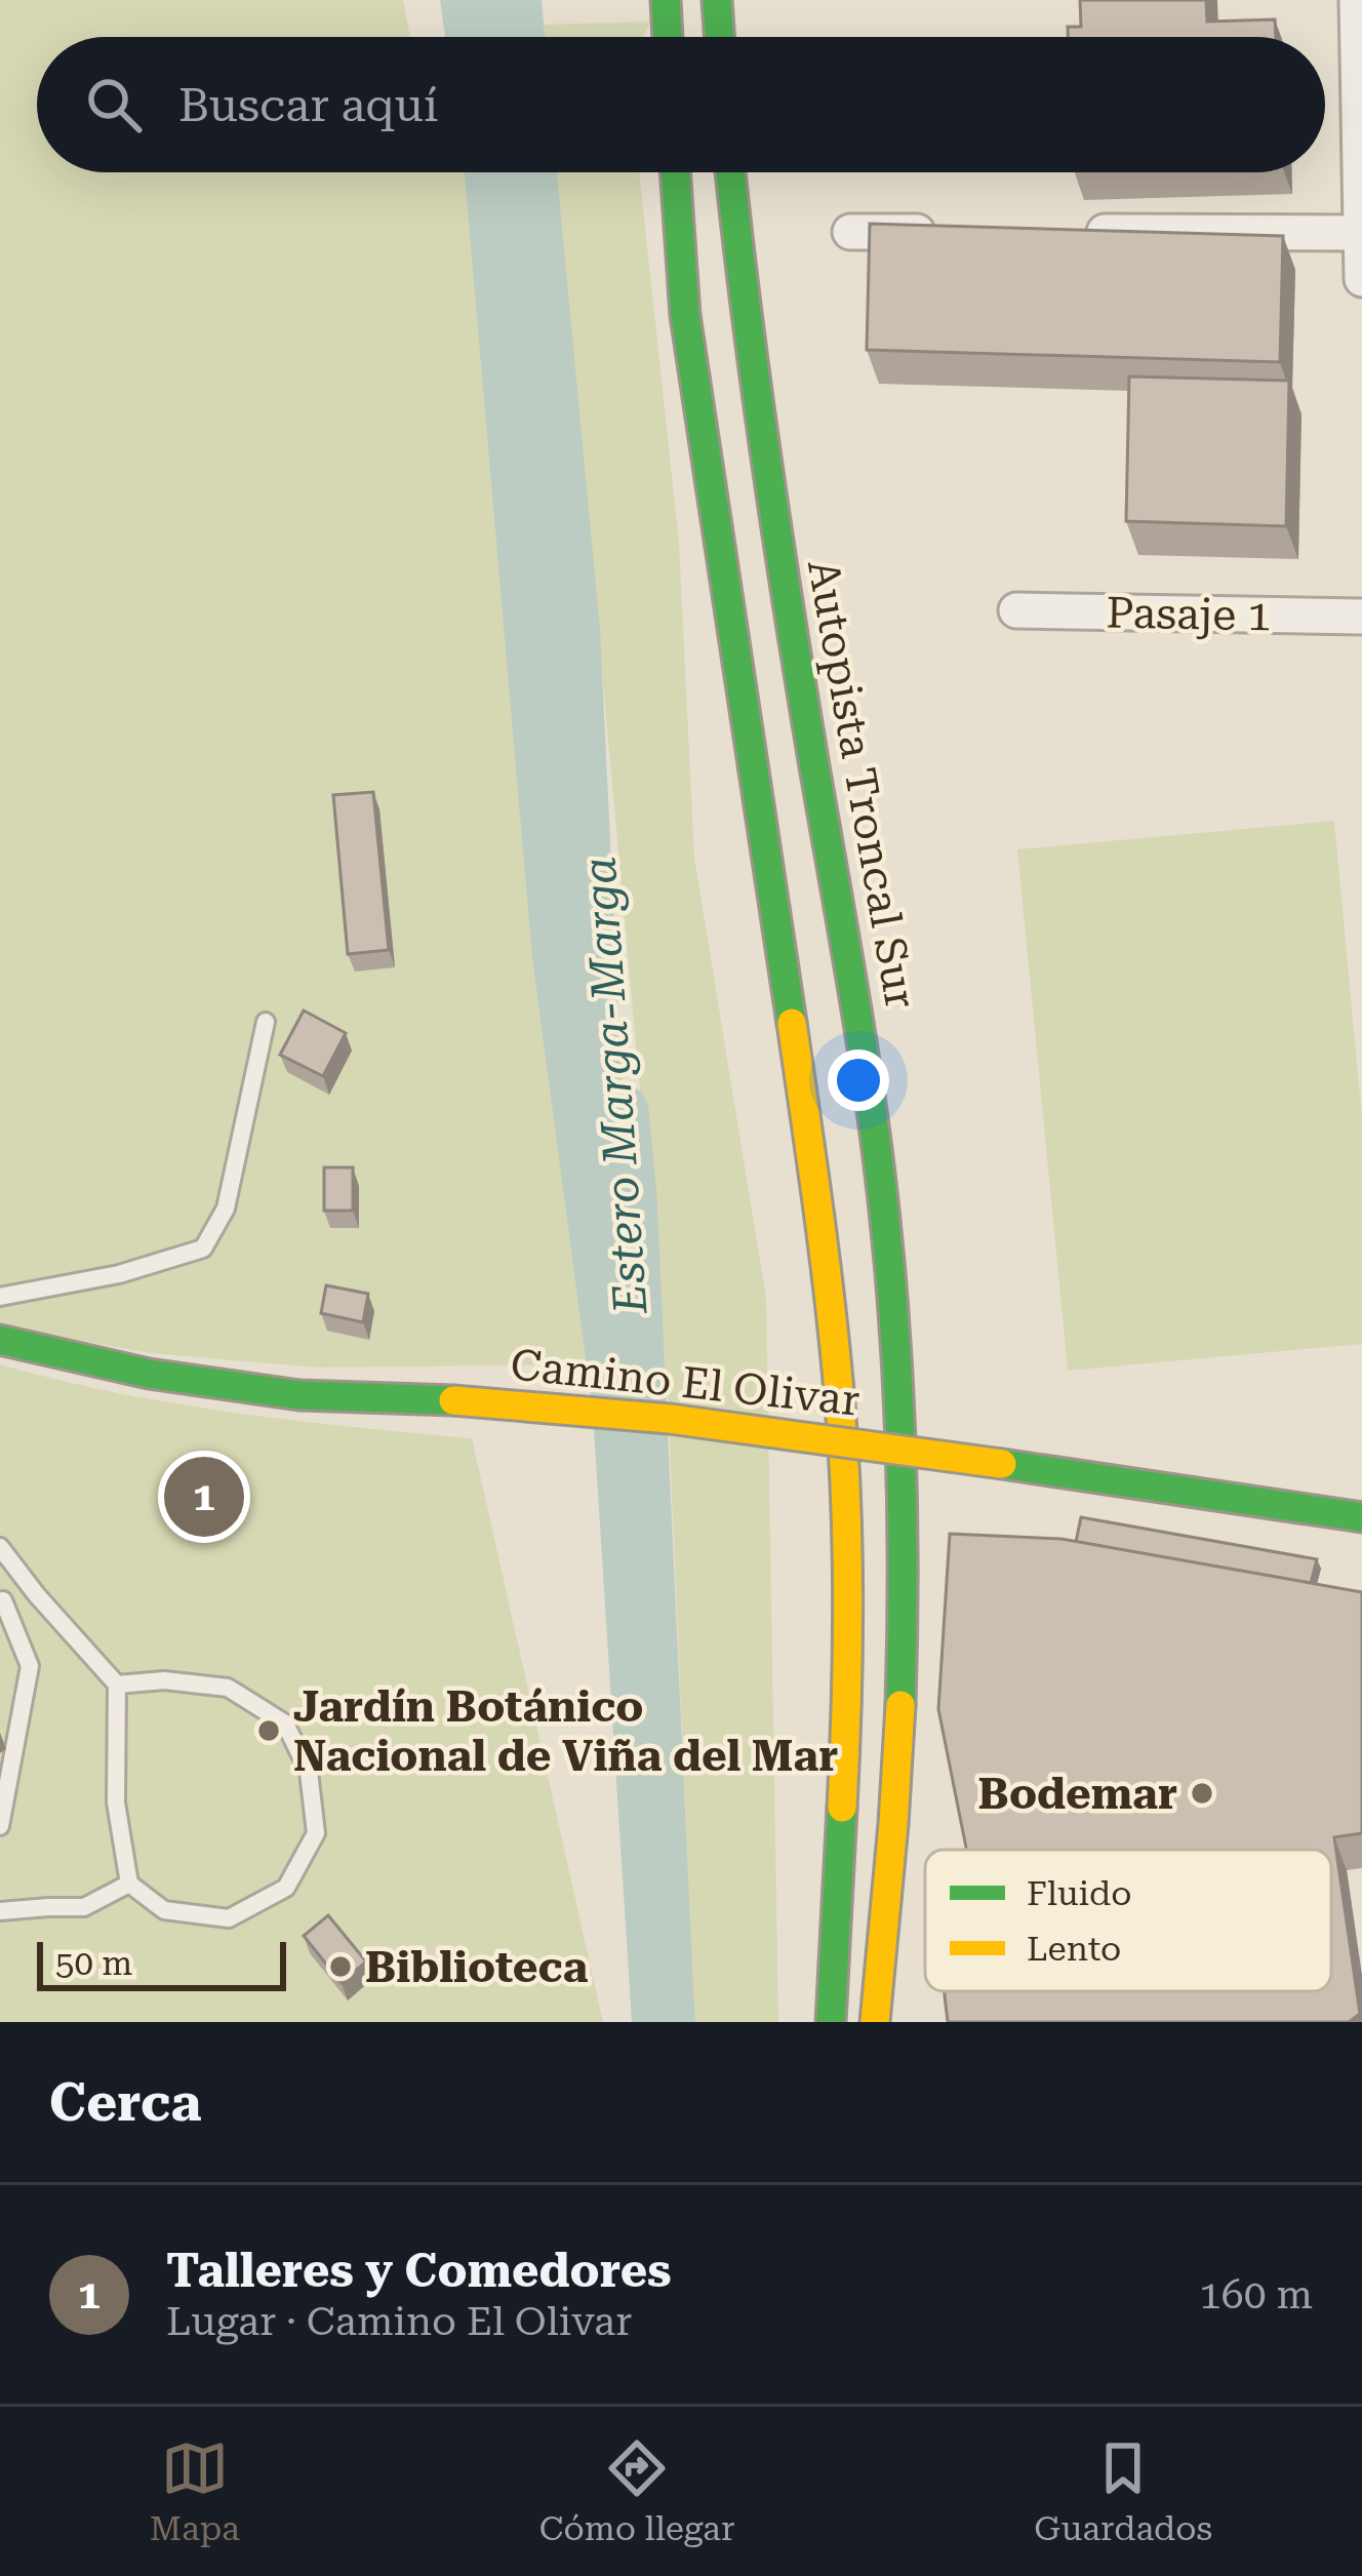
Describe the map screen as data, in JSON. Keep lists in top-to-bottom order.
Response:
{
  "streets": {
    "main road": ["Autopista Troncal Sur", "Camino El Olivar"],
    "street": ["Pasaje 1"]
  },
  "water": ["Estero Marga-Marga"],
  "places": ["Jardín Botánico Nacional de Viña del Mar", "Bodemar", "Biblioteca"],
  "legend": ["Fluido", "Lento"],
  "scale_bar": "50 m",
  "page": {
    "search": "Buscar aquí",
    "pins": "1",
    "scale": "50 m",
    "heading": "Cerca",
    "list": [
      {
        "mark": "1",
        "name": "Talleres y Comedores",
        "note": "Lugar · Camino El Olivar",
        "value": "160 m"
      }
    ],
    "nav": ["Mapa", "Cómo llegar", "Guardados"]
  }
}
